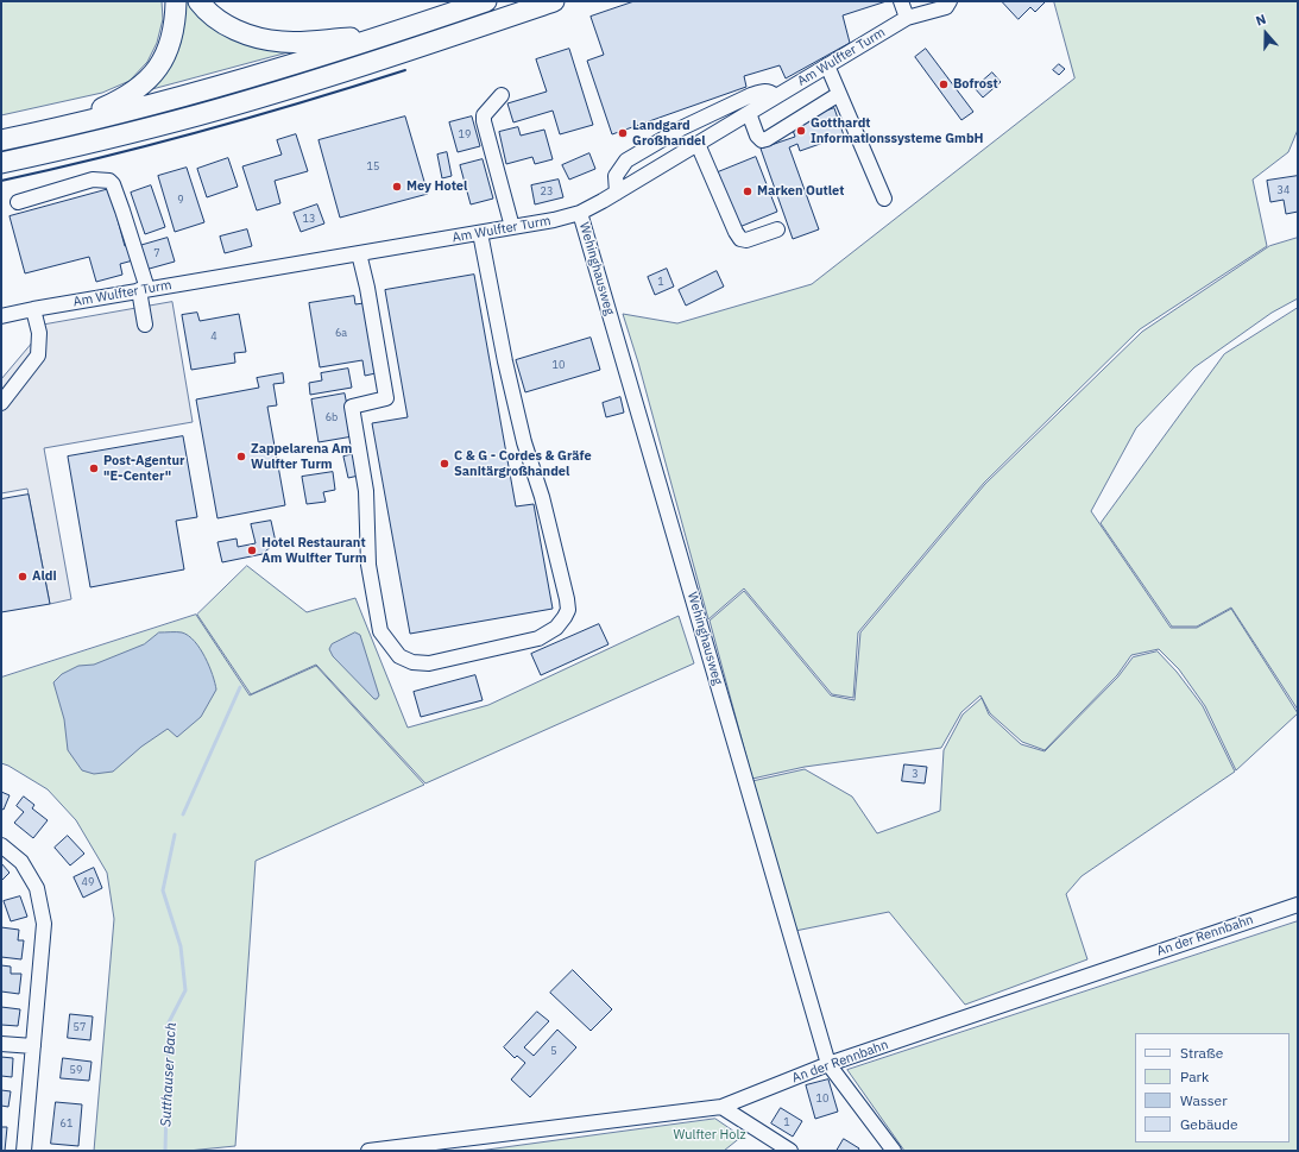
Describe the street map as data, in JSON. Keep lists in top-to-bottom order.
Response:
{
  "streets": {
    "street": ["Am Wulfter Turm", "Wehinghausweg", "An der Rennbahn"]
  },
  "crossings": [
    ["Am Wulfter Turm", "Wehinghausweg"],
    ["Wehinghausweg", "An der Rennbahn"]
  ],
  "water": ["Sutthauser Bach"],
  "parks": ["Wulfter Holz"],
  "places": [
    "Bofrost",
    "Gotthardt Informationssysteme GmbH",
    "Landgard Großhandel",
    "Mey Hotel",
    "Marken Outlet",
    "Zappelarena Am Wulfter Turm",
    "C & G - Cordes & Gräfe Sanitärgroßhandel",
    "Post-Agentur \"E-Center\"",
    "Hotel Restaurant Am Wulfter Turm",
    "Aldi"
  ],
  "house_numbers": [
    "19",
    "15",
    "34",
    "23",
    "9",
    "13",
    "7",
    "1",
    "6a",
    "4",
    "10",
    "6b",
    "3",
    "49",
    "57",
    "5",
    "59",
    "10",
    "1",
    "61"
  ],
  "legend": [
    "Straße",
    "Park",
    "Wasser",
    "Gebäude"
  ],
  "north": "top"
}
